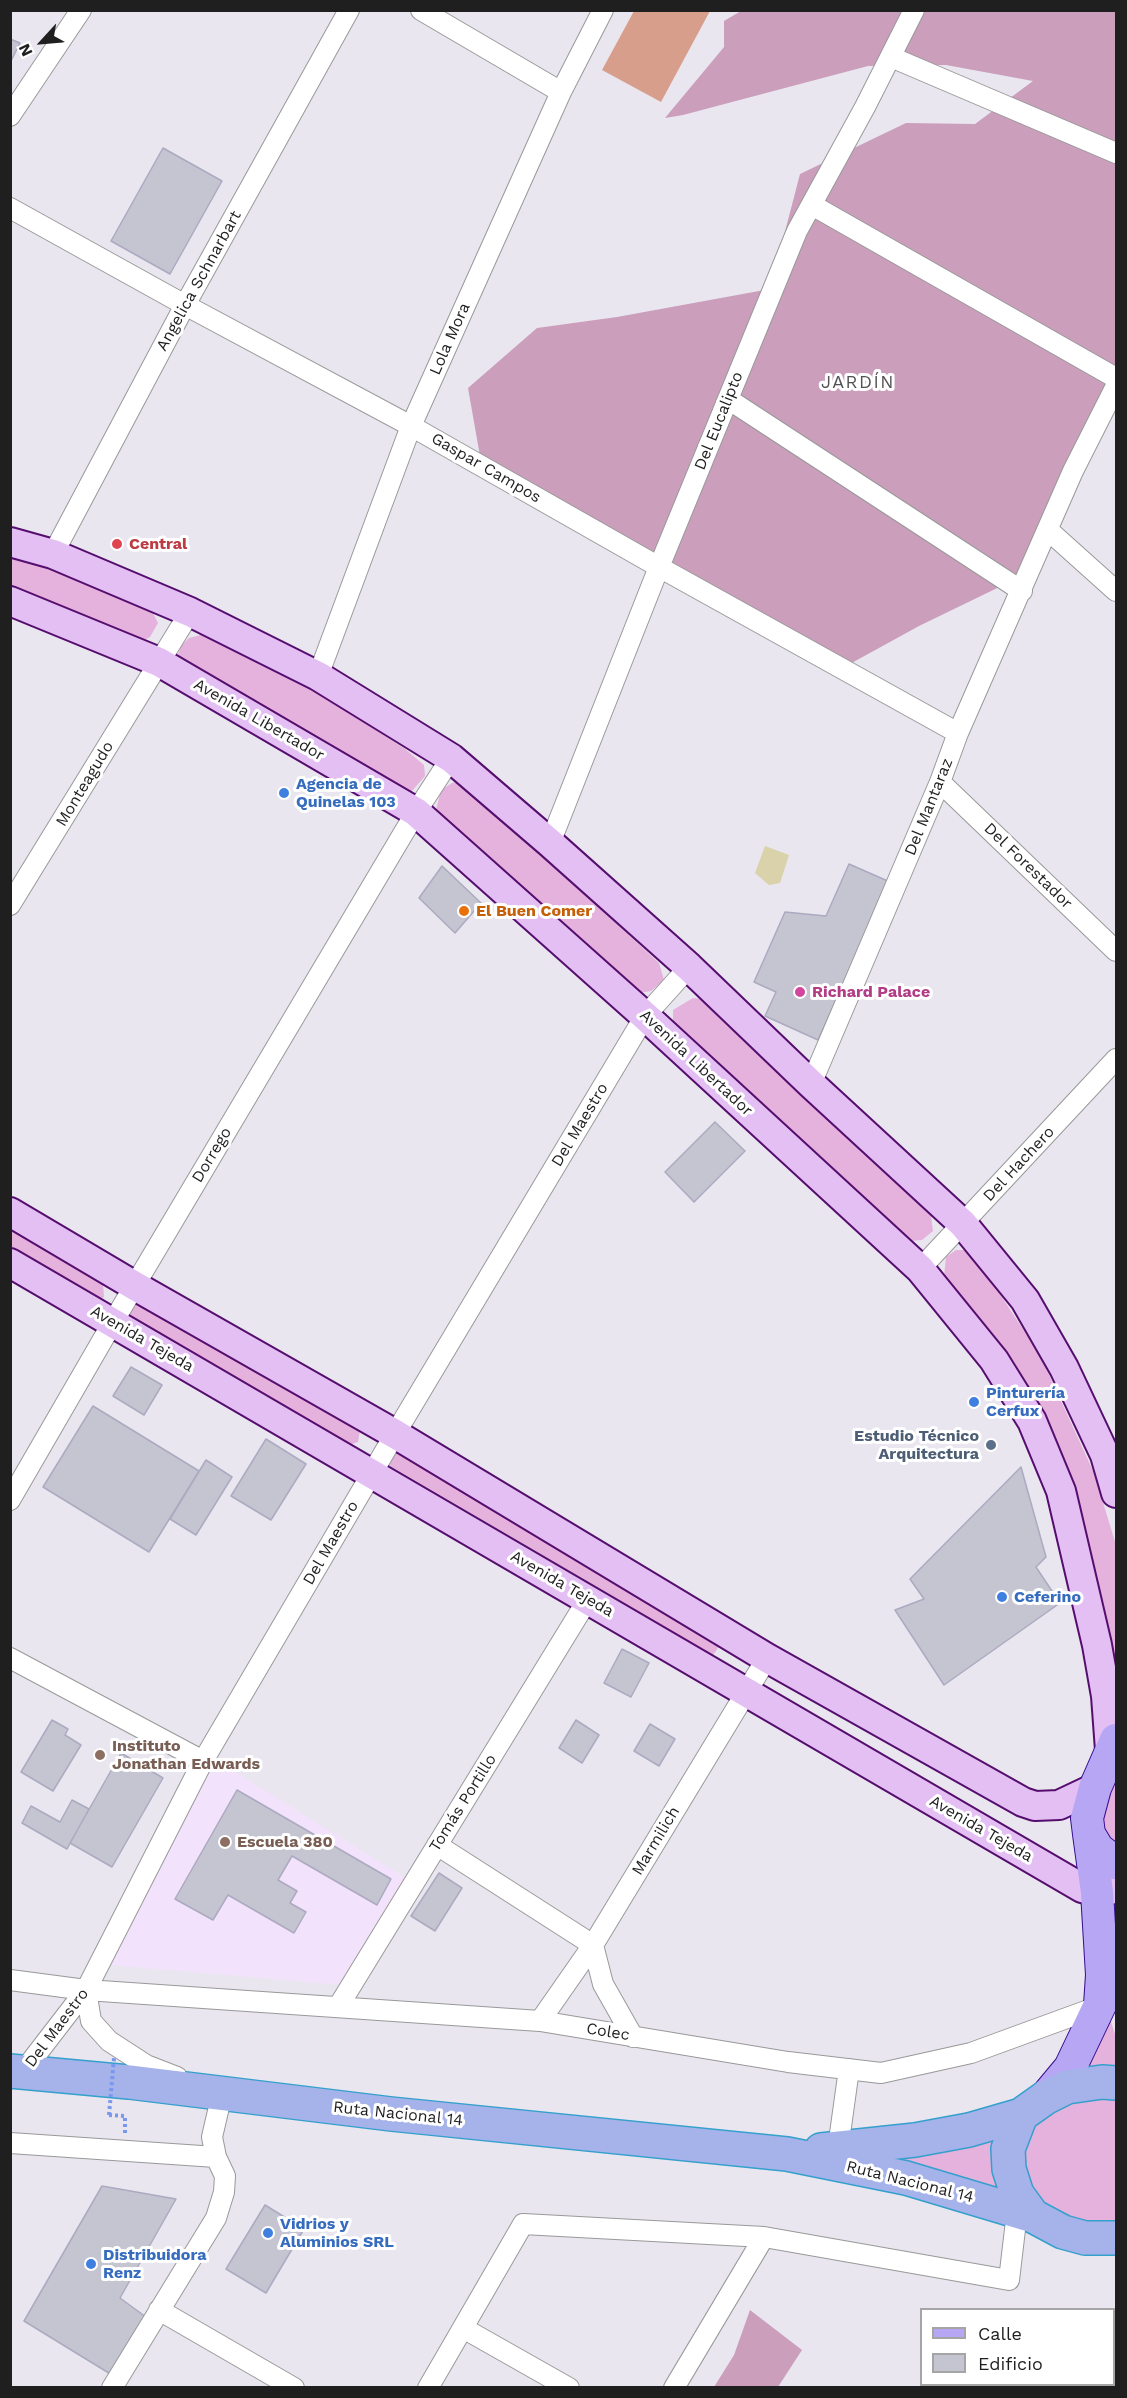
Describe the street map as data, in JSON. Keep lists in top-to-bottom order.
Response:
{
  "streets": {
    "highway": ["Ruta Nacional 14"],
    "main road": ["Avenida Libertador", "Avenida Tejeda"],
    "street": [
      "Angelica Schnarbart",
      "Lola Mora",
      "Del Eucalipto",
      "Gaspar Campos",
      "Monteagudo",
      "Del Mantaraz",
      "Del Forestador",
      "Del Maestro",
      "Dorrego",
      "Del Hachero",
      "Tomás Portillo",
      "Marmilich",
      "Colec"
    ]
  },
  "crossings": [
    ["Angelica Schnarbart", "Gaspar Campos"],
    ["Lola Mora", "Gaspar Campos"],
    ["Del Eucalipto", "Gaspar Campos"],
    ["Gaspar Campos", "Del Mantaraz"],
    ["Avenida Libertador", "Monteagudo"],
    ["Avenida Libertador", "Del Maestro"],
    ["Avenida Libertador", "Dorrego"],
    ["Avenida Libertador", "Del Hachero"],
    ["Del Mantaraz", "Del Forestador"],
    ["Del Maestro", "Avenida Tejeda"],
    ["Del Maestro", "Colec"],
    ["Del Maestro", "Ruta Nacional 14"],
    ["Dorrego", "Avenida Tejeda"],
    ["Avenida Tejeda", "Tomás Portillo"],
    ["Avenida Tejeda", "Marmilich"],
    ["Tomás Portillo", "Colec"],
    ["Marmilich", "Colec"]
  ],
  "districts": ["JARDÍN"],
  "places": [
    "Central",
    "Agencia de Quinelas 103",
    "El Buen Comer",
    "Richard Palace",
    "Pinturería Cerfux",
    "Estudio Técnico Arquitectura",
    "Ceferino",
    "Instituto Jonathan Edwards",
    "Escuela 380",
    "Vidrios y Aluminios SRL",
    "Distribuidora Renz"
  ],
  "legend": ["Calle", "Edificio"],
  "north": "bottom left"
}
